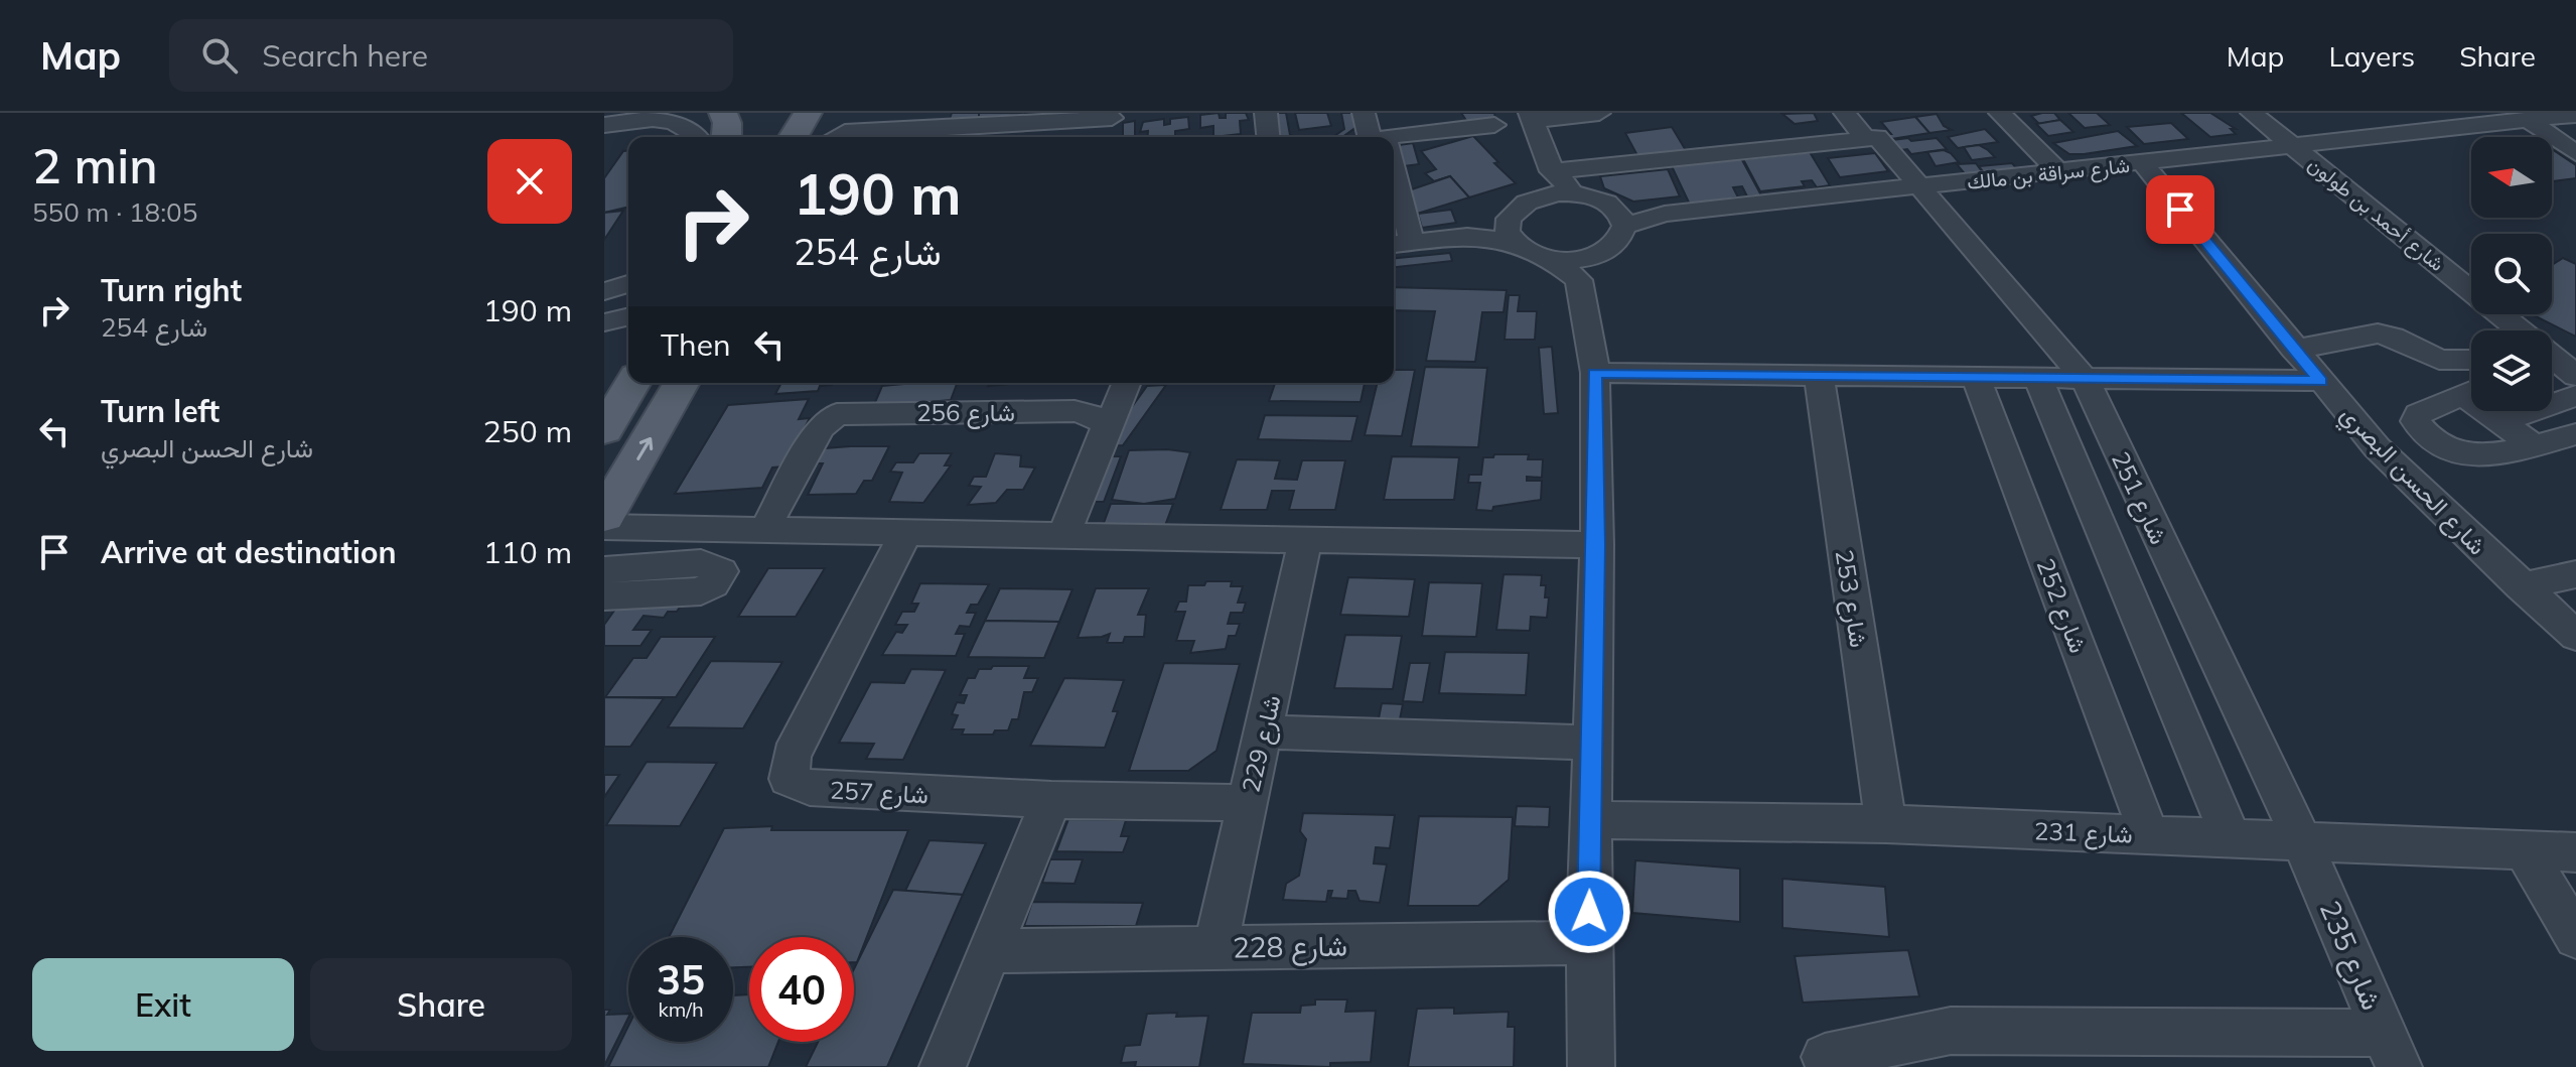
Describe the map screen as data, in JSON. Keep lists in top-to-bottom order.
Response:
{
  "streets": {
    "street": [
      "شارع سراقة بن مالك",
      "شارع أحمد بن طولون",
      "شارع 256",
      "شارع الحسن البصري",
      "شارع 251",
      "شارع 253",
      "شارع 252",
      "شارع 229",
      "شارع 257",
      "شارع 231",
      "شارع 228",
      "شارع 235"
    ]
  },
  "crossings": [
    ["شارع سراقة بن مالك", "شارع أحمد بن طولون"],
    ["شارع سراقة بن مالك", "شارع الحسن البصري"],
    ["شارع سراقة بن مالك", "شارع 251"],
    ["شارع 251", "شارع 231"],
    ["شارع 251", "شارع 235"],
    ["شارع 253", "شارع 231"],
    ["شارع 252", "شارع 231"],
    ["شارع 229", "شارع 257"],
    ["شارع 229", "شارع 228"],
    ["شارع 231", "شارع 235"]
  ],
  "north": "left",
  "page": {
    "header": "Map",
    "search": "Search here",
    "nav": ["Map", "Layers", "Share"],
    "heading": ["2 min", "550 m · 18:05"],
    "turn": ["190 m", "شارع 254"],
    "list": [
      {
        "name": "Turn right",
        "note": "شارع 254",
        "value": "190 m"
      },
      {
        "name": "Turn left",
        "note": "شارع الحسن البصري",
        "value": "250 m"
      },
      {
        "name": "Arrive at destination",
        "value": "110 m"
      }
    ],
    "then": "Then",
    "speed": "35 km/h",
    "limit": "40",
    "buttons": ["Exit", "Share"]
  }
}
